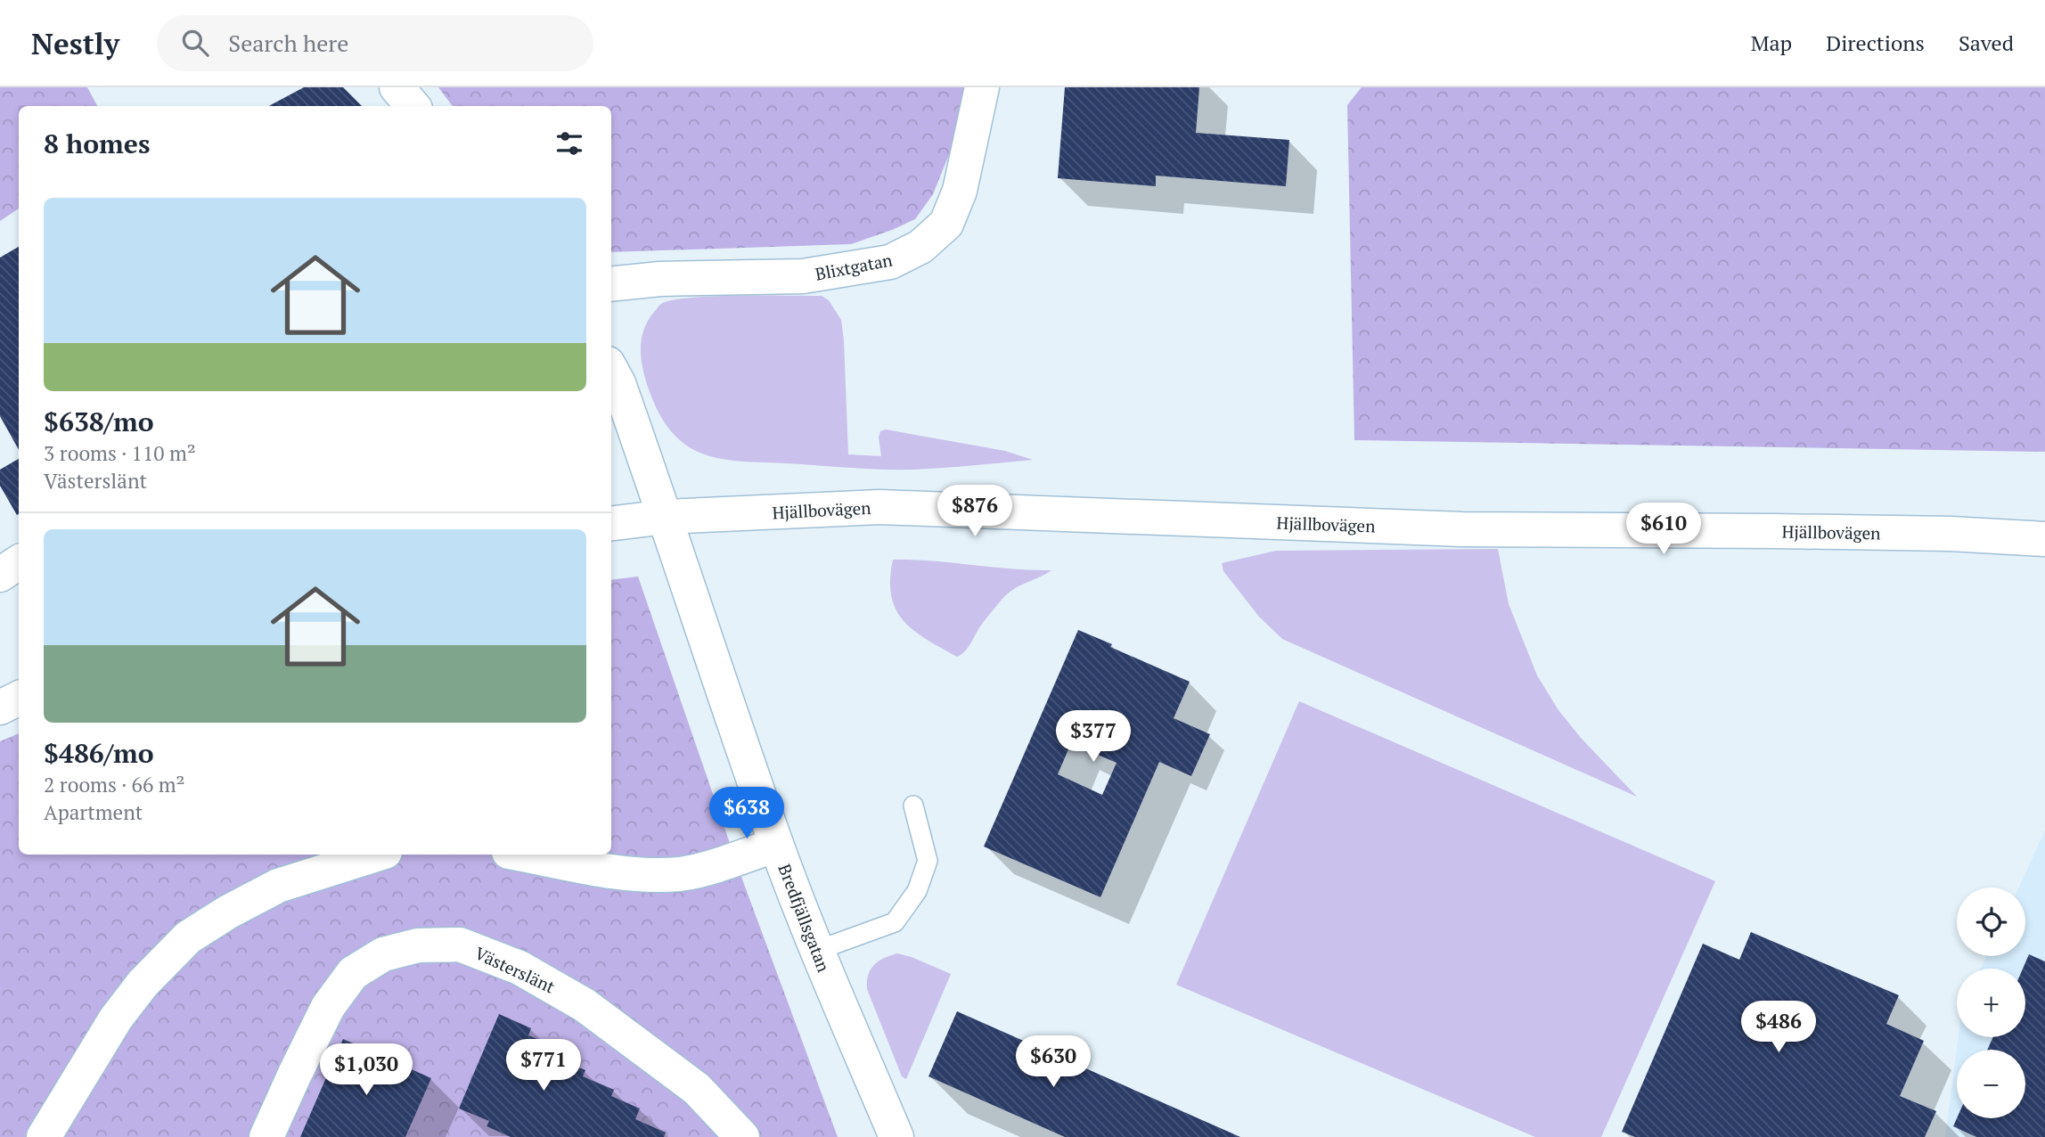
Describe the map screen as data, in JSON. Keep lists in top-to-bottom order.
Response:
{
  "streets": {
    "street": [
      "Blixtgatan",
      "Hjällbovägen",
      "Bredfjällsgatan",
      "Västerslänt"
    ]
  },
  "crossings": [
    ["Hjällbovägen", "Bredfjällsgatan"]
  ],
  "page": {
    "header": "Nestly",
    "search": "Search here",
    "nav": ["Map", "Directions", "Saved"],
    "heading": "8 homes",
    "list": [
      {
        "name": "$638/mo",
        "note": "3 rooms · 110 m² · Västerslänt"
      },
      {
        "name": "$486/mo",
        "note": "2 rooms · 66 m² · Apartment"
      }
    ],
    "price": [
      "$876",
      "$610",
      "$377",
      "$638",
      "$486",
      "$630",
      "$771",
      "$1,030"
    ],
    "map_buttons": ["+", "−"]
  }
}
